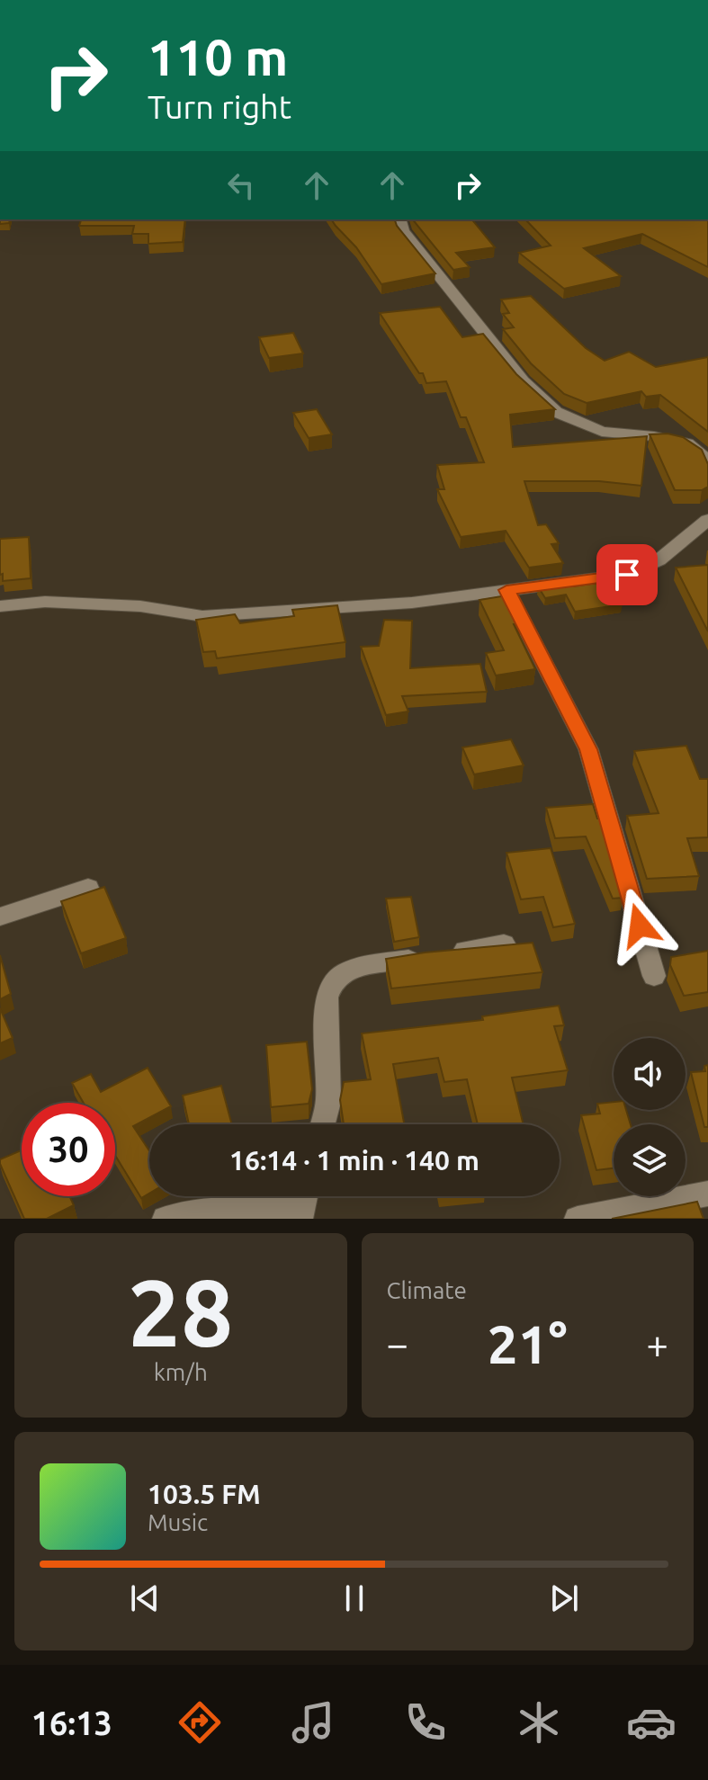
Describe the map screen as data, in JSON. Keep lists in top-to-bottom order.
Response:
{
  "page": {
    "turn": ["110 m", "Turn right"],
    "limit": "30",
    "trip": "16:14 · 1 min · 140 m",
    "tile": [
      ["28", "km/h"],
      "Climate"
    ],
    "heat": ["−", "21°", "+"],
    "song": ["103.5 FM", "Music"],
    "tabs": "16:13"
  }
}
